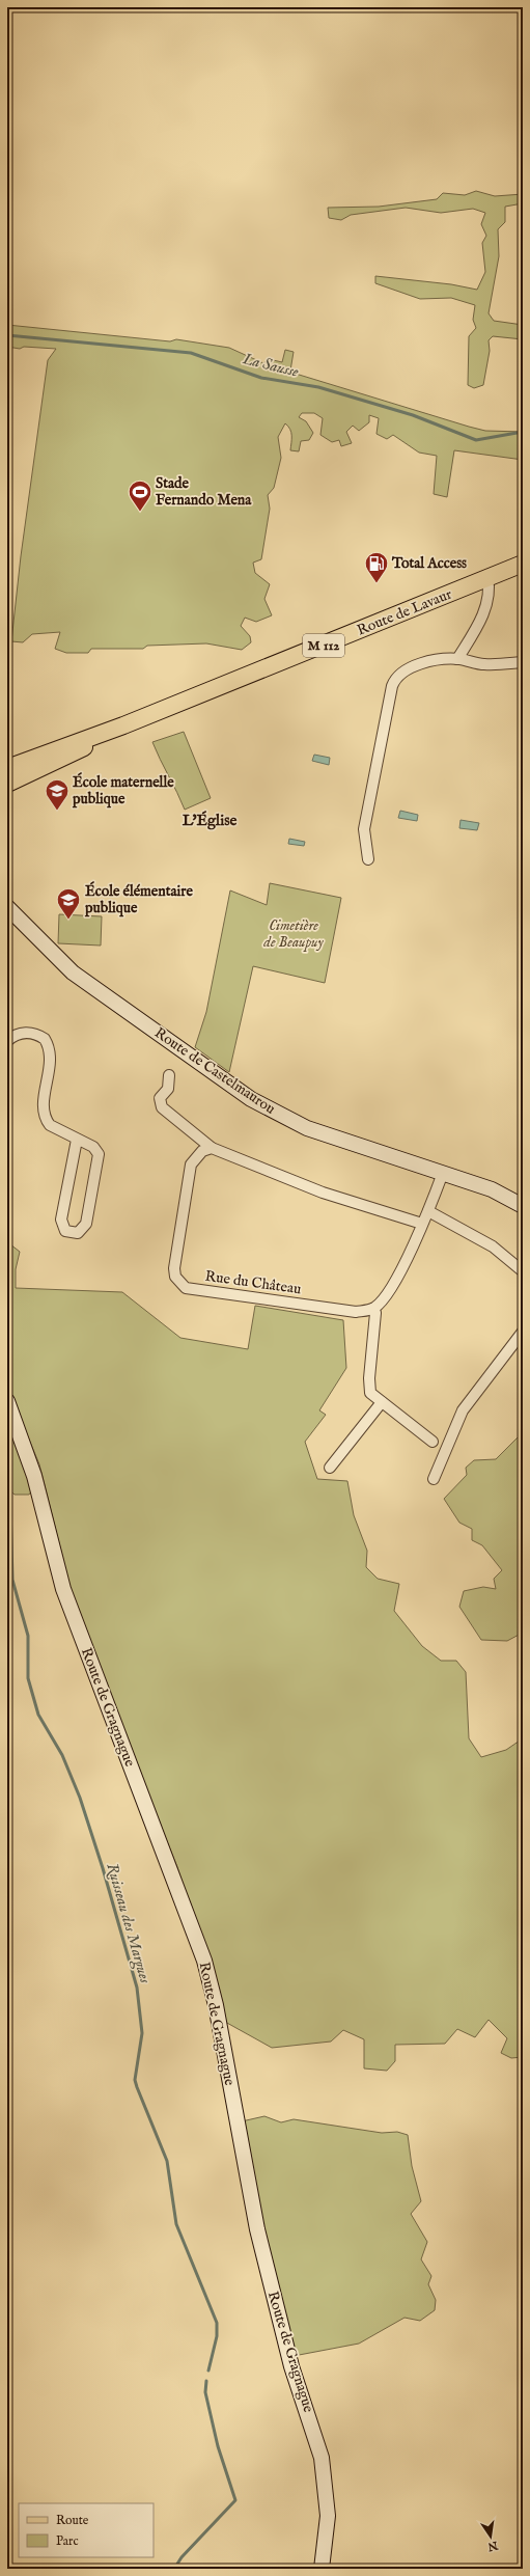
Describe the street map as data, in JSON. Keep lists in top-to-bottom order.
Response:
{
  "streets": {
    "main road": ["Route de Lavaur", "M 112"],
    "street": ["Route de Castelmaurou", "Rue du Château", "Route de Gragnague"]
  },
  "districts": ["L'Église"],
  "water": ["La Sausse", "Ruisseau des Margues"],
  "parks": ["Cimetière de Beaupuy"],
  "places": {
    "sports": ["Stade Fernando Mena"],
    "fuel station": ["Total Access"],
    "school or university": ["École maternelle publique", "École élémentaire publique"]
  },
  "legend": ["Route", "Parc"],
  "north": "bottom"
}
